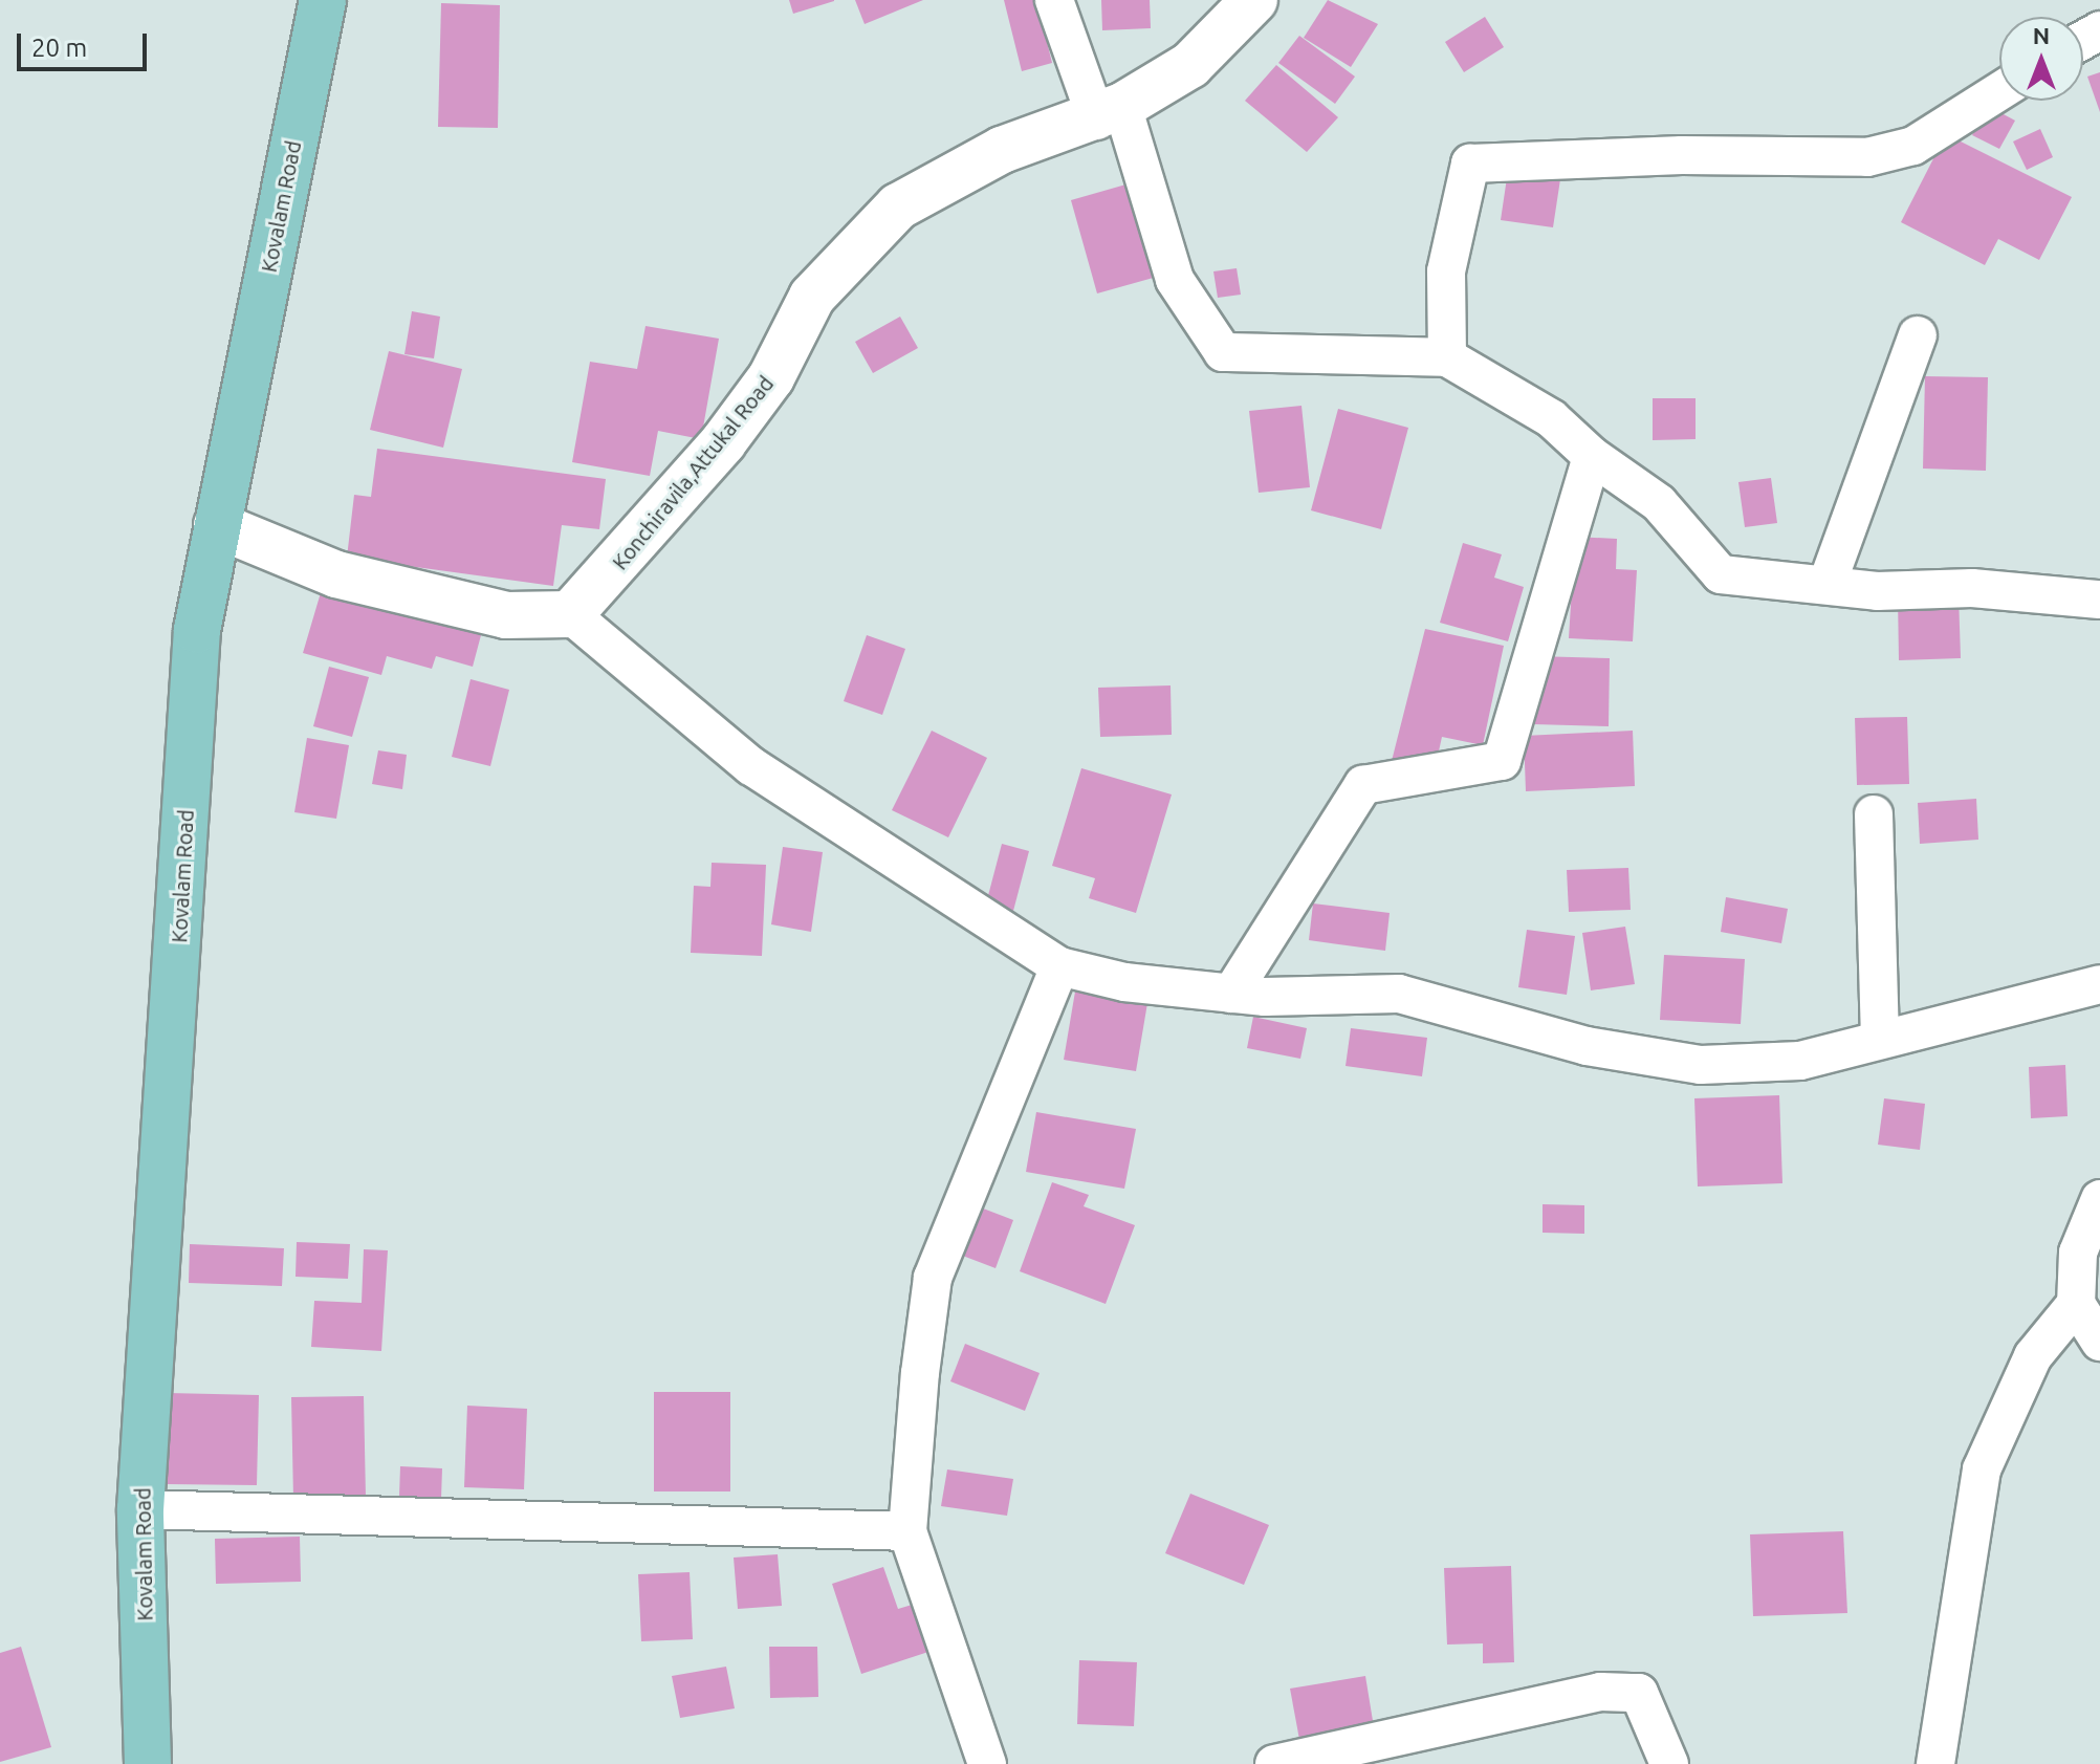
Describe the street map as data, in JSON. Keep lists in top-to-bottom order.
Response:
{
  "streets": {
    "main road": ["Kovalam Road", "Konchiravila,Attukal Road"]
  },
  "scale_bar": "20 m",
  "north": "top"
}
